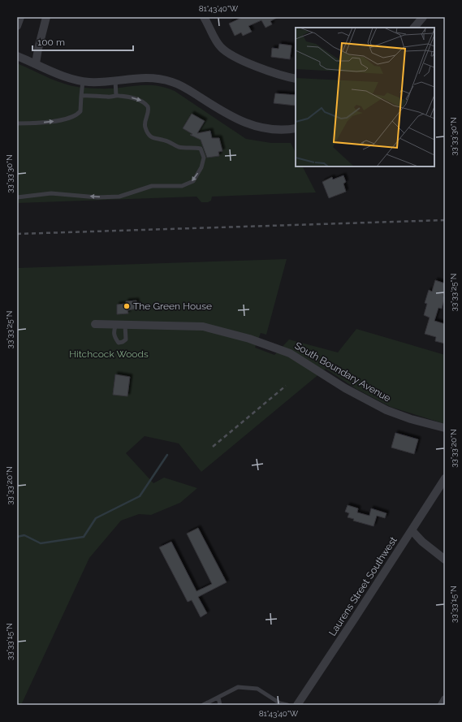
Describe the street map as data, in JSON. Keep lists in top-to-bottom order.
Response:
{
  "streets": {
    "street": ["South Boundary Avenue", "Laurens Street Southwest"]
  },
  "parks": ["Hitchcock Woods"],
  "places": ["The Green House"],
  "scale_bar": "100 m",
  "coordinates": [
    "81°43'40\"W",
    "33°33'30\"N",
    "33°33'25\"N",
    "33°33'20\"N",
    "33°33'15\"N"
  ]
}
